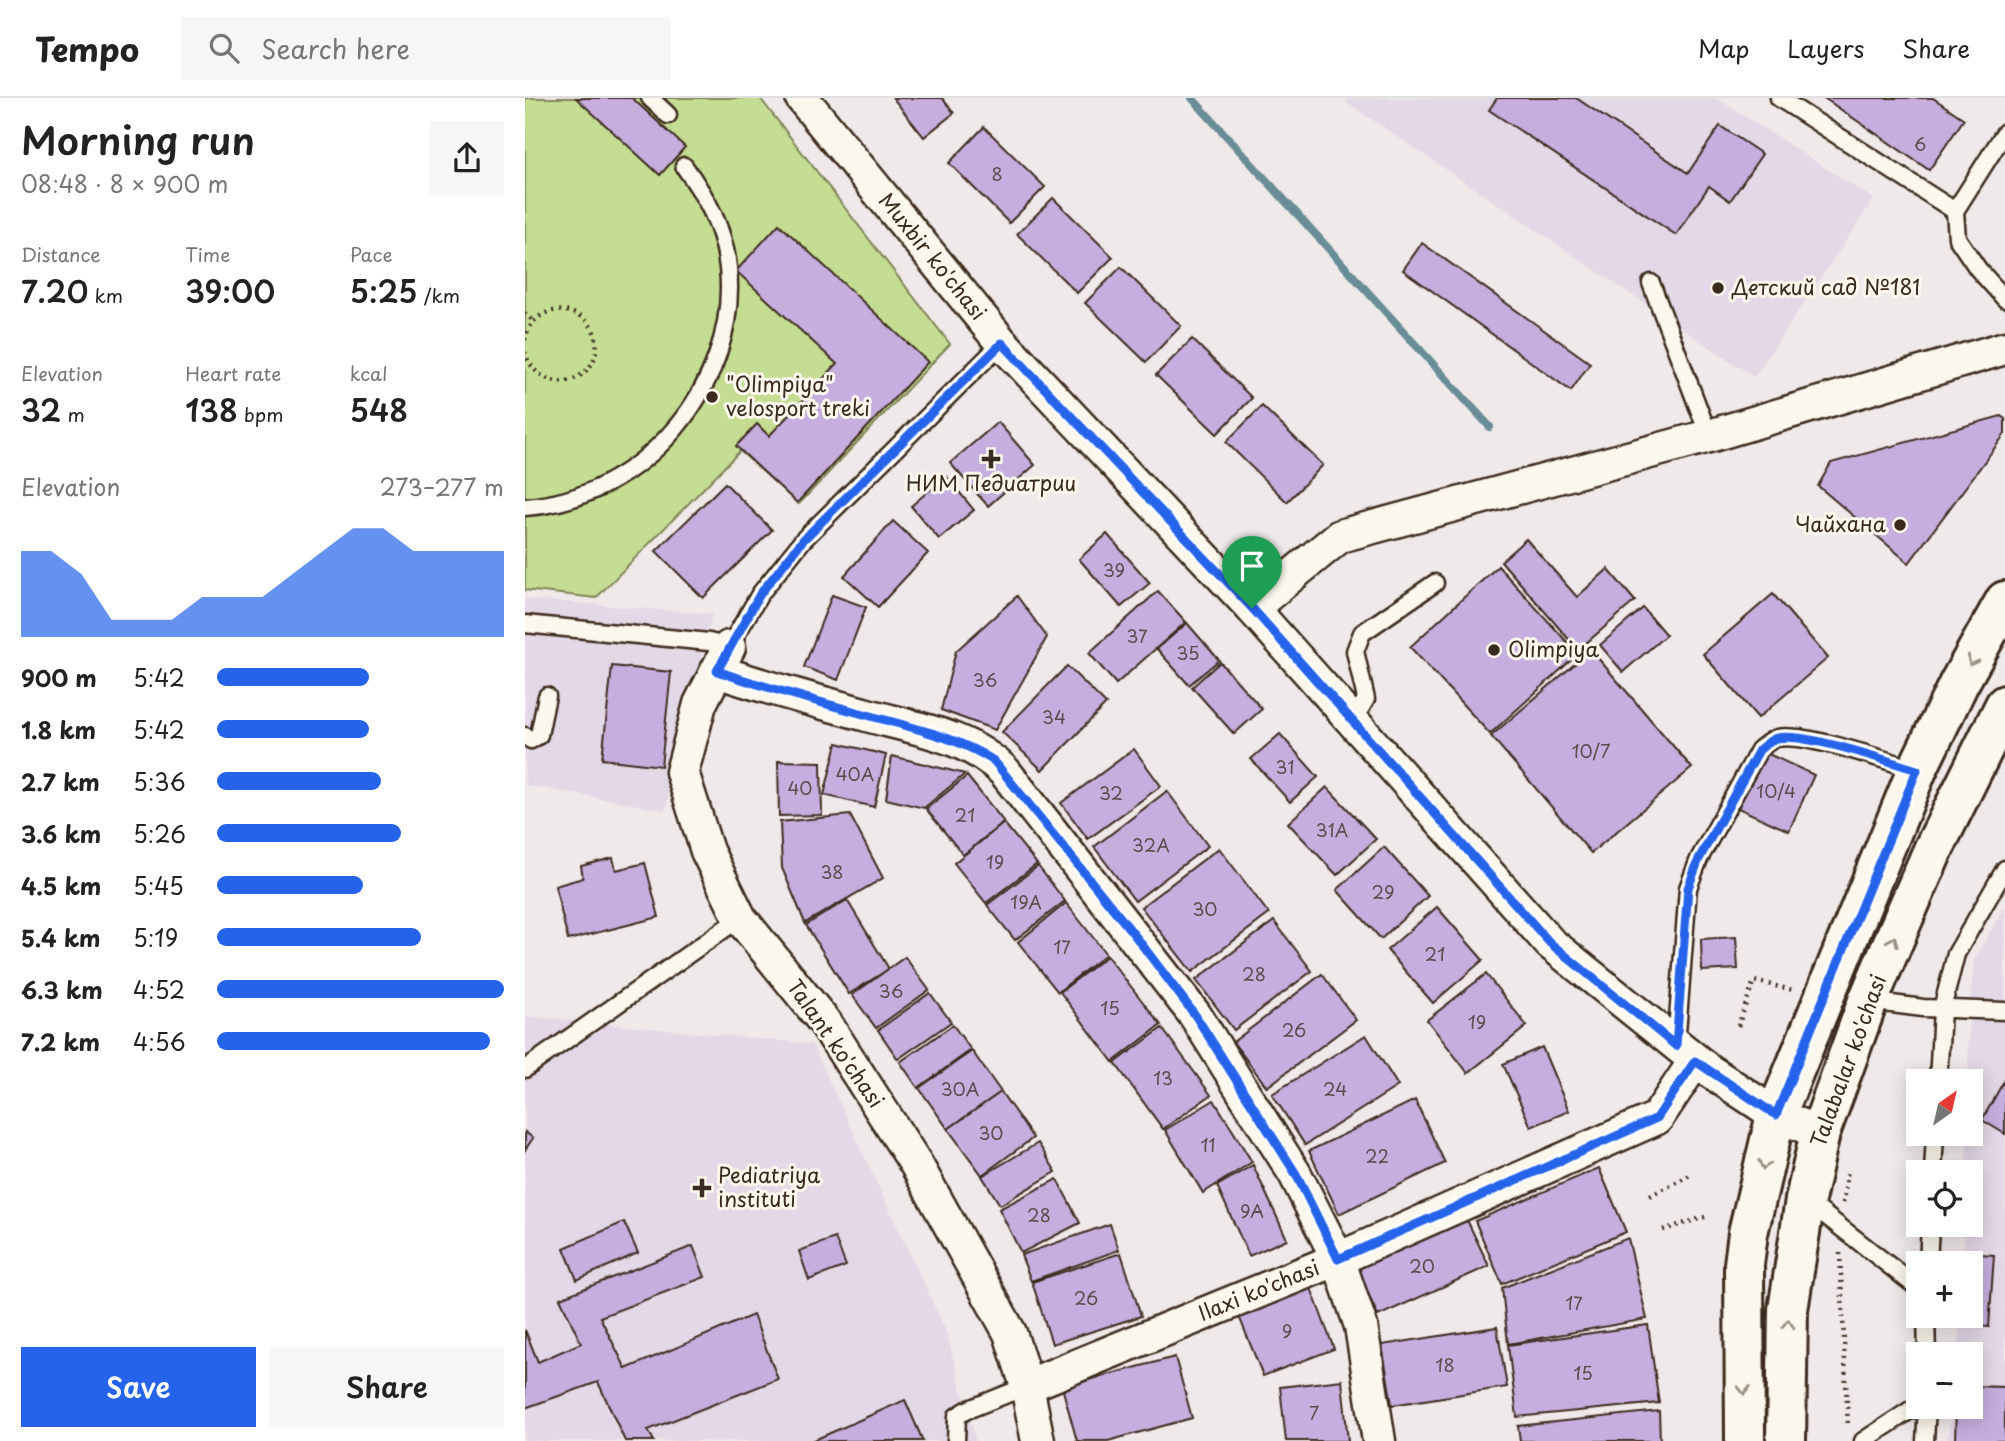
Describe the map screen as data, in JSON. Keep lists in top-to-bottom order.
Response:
{
  "streets": {
    "main road": ["Talabalar ko'chasi"],
    "street": ["Muxbir ko'chasi", "Talant ko'chasi", "Ilaxi ko'chasi"]
  },
  "crossings": [
    ["Muxbir ko'chasi", "Talant ko'chasi"],
    ["Muxbir ko'chasi", "Talabalar ko'chasi"],
    ["Muxbir ko'chasi", "Ilaxi ko'chasi"],
    ["Talant ko'chasi", "Ilaxi ko'chasi"]
  ],
  "places": {
    "other": [
      "Детский сад №181",
      "\"Olimpiya\" velosport treki",
      "Чайхана",
      "Olimpiya"
    ],
    "health": ["НИМ Педиатрии", "Pediatriya instituti"]
  },
  "house_numbers": [
    "6",
    "8",
    "39",
    "37",
    "35",
    "36",
    "34",
    "10/7",
    "31",
    "40A",
    "40",
    "10/4",
    "32",
    "21",
    "31A",
    "32A",
    "19",
    "38",
    "29",
    "19A",
    "30",
    "17",
    "21",
    "28",
    "36",
    "15",
    "19",
    "26",
    "13",
    "30A",
    "24",
    "30",
    "11",
    "22",
    "9A",
    "28",
    "20",
    "26",
    "17",
    "9",
    "18",
    "15",
    "7"
  ],
  "north": "top right",
  "page": {
    "header": "Tempo",
    "search": "Search here",
    "nav": ["Map", "Layers", "Share"],
    "heading": ["Morning run", "08:48 · 8 × 900 m"],
    "stats": [
      ["Distance", "7.20 km"],
      ["Time", "39:00"],
      ["Pace", "5:25 /km"],
      ["Elevation", "32 m"],
      ["Heart rate", "138 bpm"],
      ["kcal", "548"]
    ],
    "chart": ["Elevation", "273–277 m"],
    "list": [
      {
        "name": "900 m",
        "note": "5:42"
      },
      {
        "name": "1.8 km",
        "note": "5:42"
      },
      {
        "name": "2.7 km",
        "note": "5:36"
      },
      {
        "name": "3.6 km",
        "note": "5:26"
      },
      {
        "name": "4.5 km",
        "note": "5:45"
      },
      {
        "name": "5.4 km",
        "note": "5:19"
      },
      {
        "name": "6.3 km",
        "note": "4:52"
      },
      {
        "name": "7.2 km",
        "note": "4:56"
      }
    ],
    "map_buttons": ["+", "−"],
    "buttons": ["Save", "Share"]
  }
}
